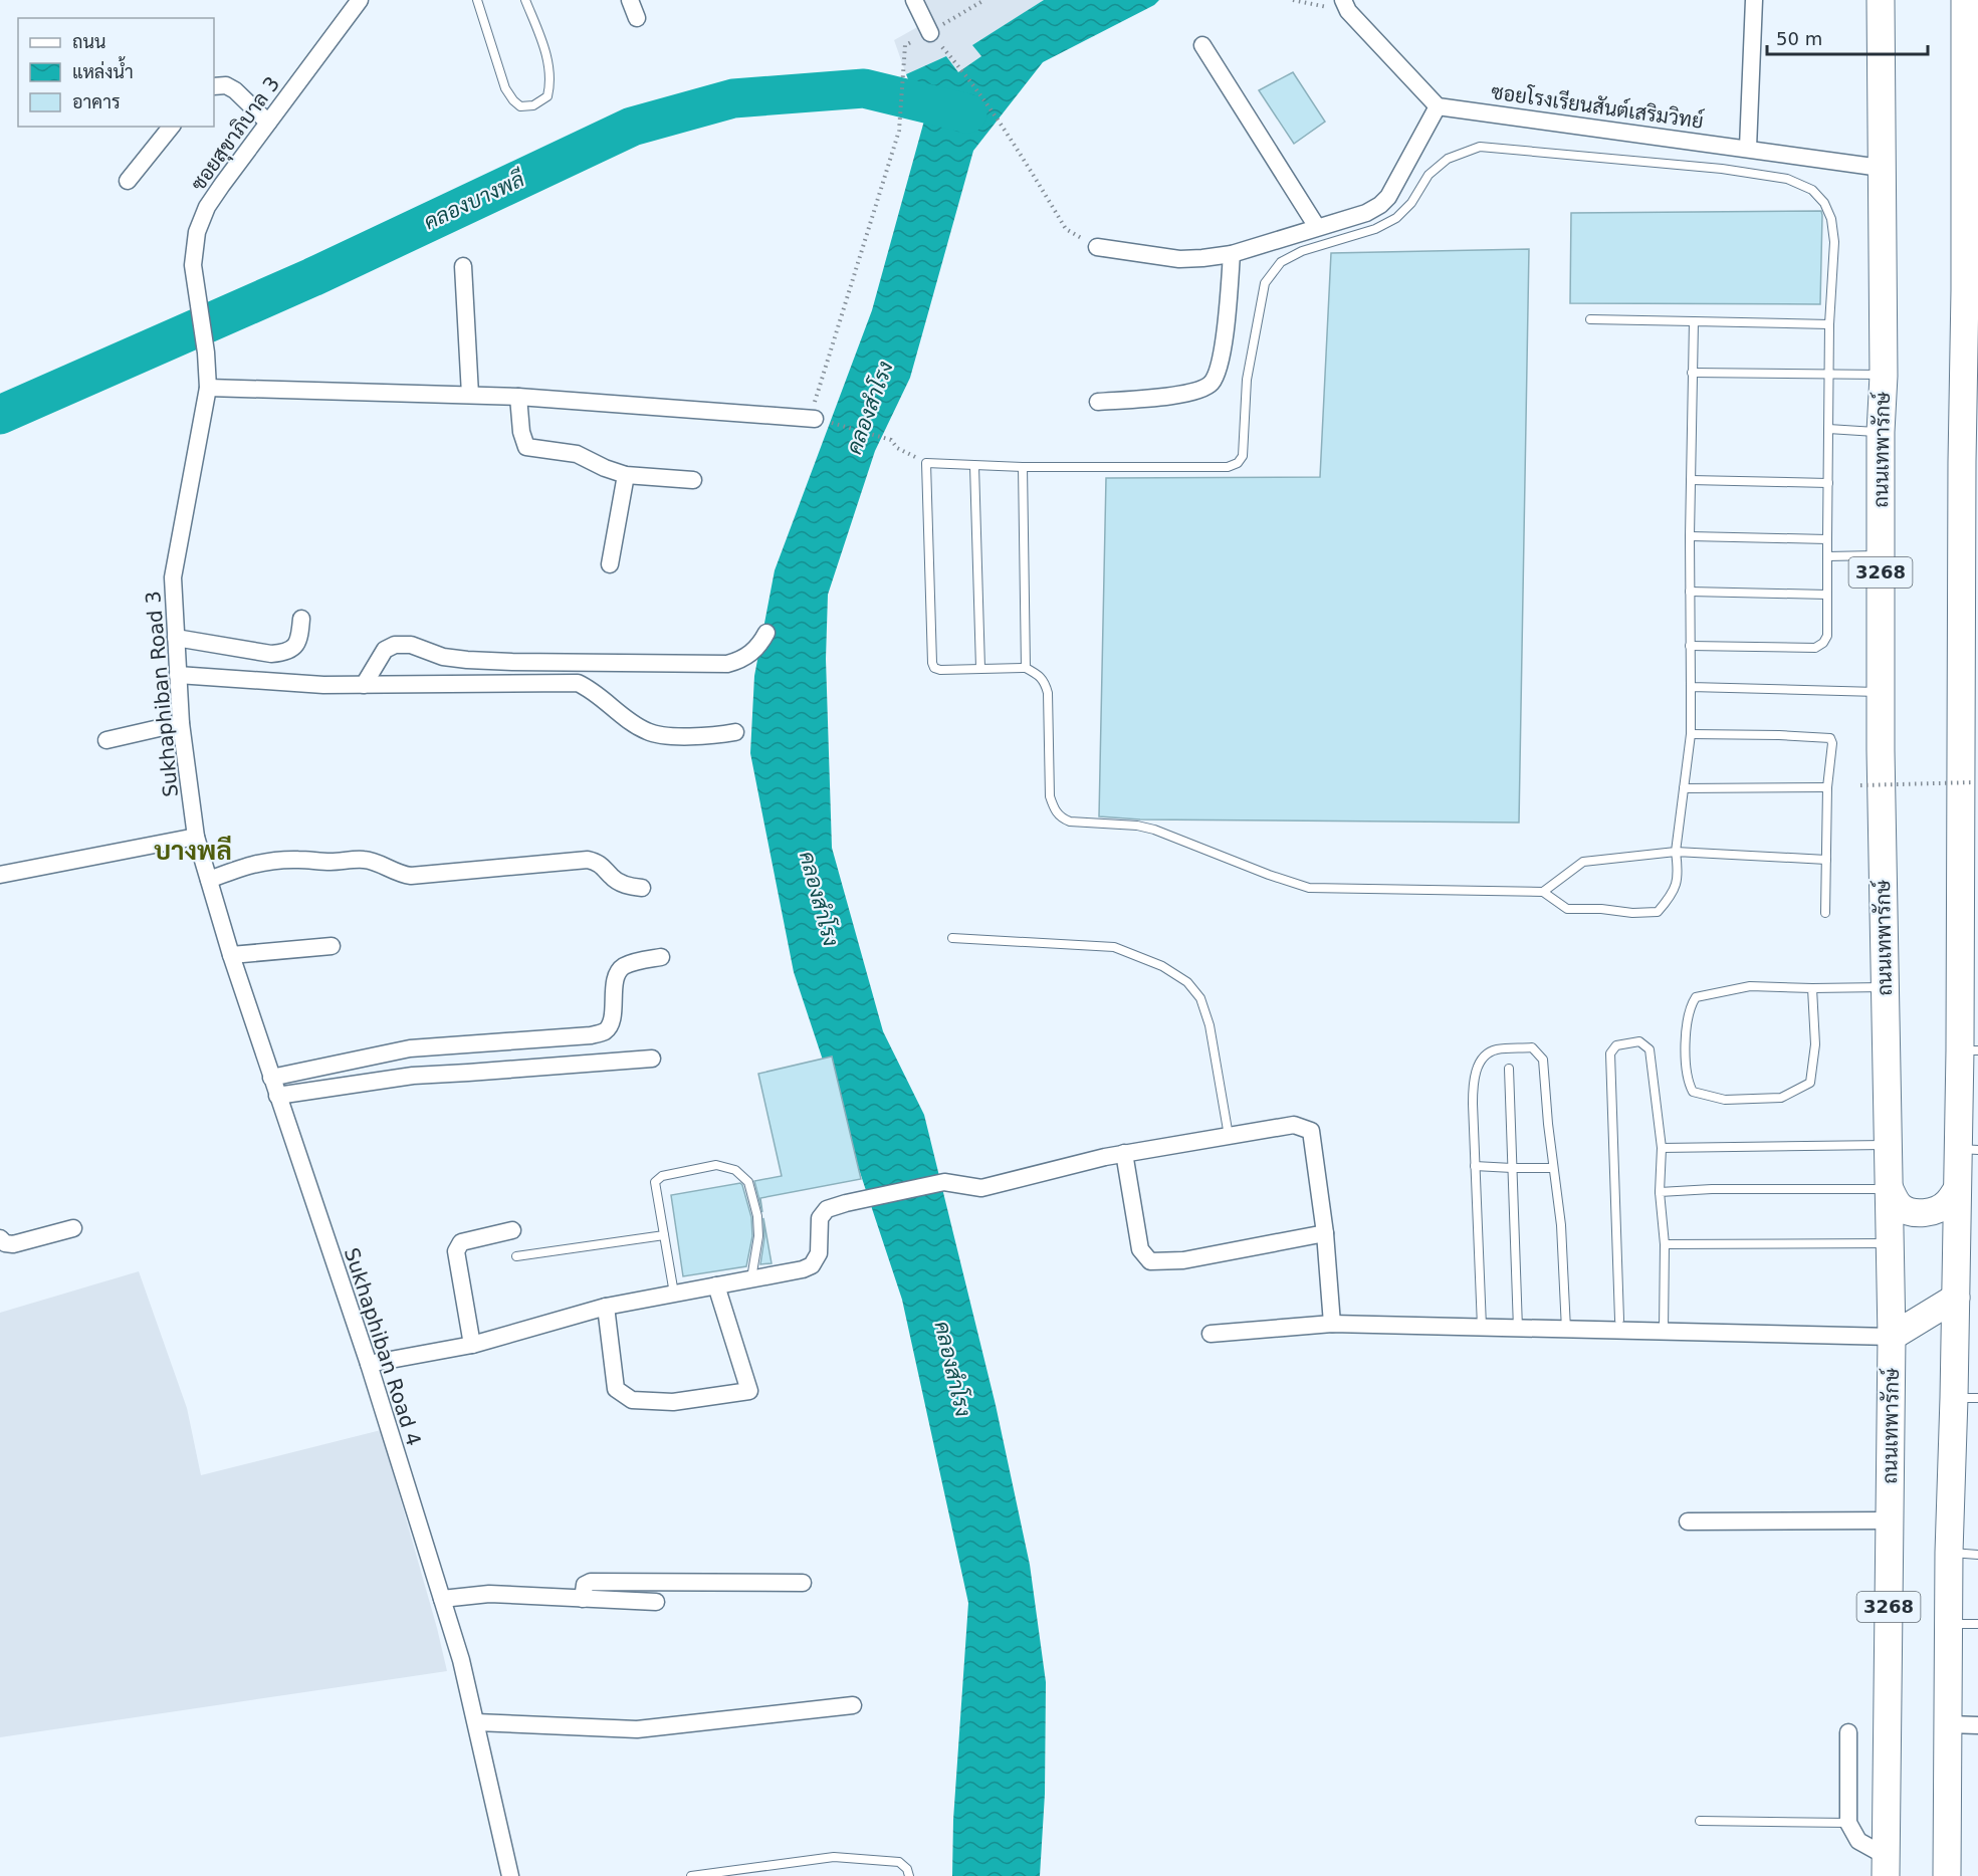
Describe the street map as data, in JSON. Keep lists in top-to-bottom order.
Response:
{
  "streets": {
    "main road": ["ถนนเทพารักษ์", "3268"],
    "street": [
      "ซอยโรงเรียนสันต์เสริมวิทย์",
      "ซอยสุขาภิบาล 3",
      "Sukhaphiban Road 3",
      "Sukhaphiban Road 4"
    ]
  },
  "crossings": [
    ["ซอยโรงเรียนสันต์เสริมวิทย์", "ถนนเทพารักษ์"],
    ["ซอยสุขาภิบาล 3", "Sukhaphiban Road 3"],
    ["Sukhaphiban Road 3", "Sukhaphiban Road 4"]
  ],
  "districts": ["บางพลี"],
  "water": ["คลองบางพลี", "คลองสำโรง"],
  "legend": ["ถนน", "แหล่งน้ำ", "อาคาร"],
  "scale_bar": "50 m"
}
